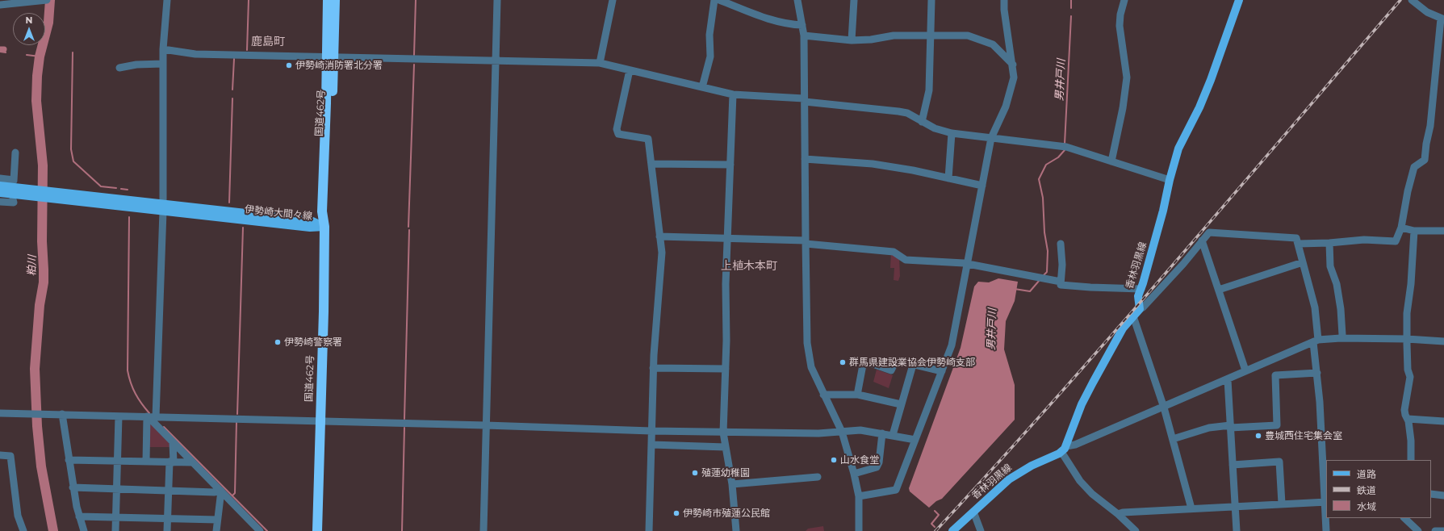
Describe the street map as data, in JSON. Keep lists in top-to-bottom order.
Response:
{
  "streets": {
    "highway": ["国道462号"],
    "main road": ["伊勢崎大間々線", "香林羽黒線"]
  },
  "crossings": [
    ["国道462号", "伊勢崎大間々線"]
  ],
  "districts": ["鹿島町", "上植木本町"],
  "water": ["男井戸川", "粕川"],
  "places": [
    "伊勢崎消防署北分署",
    "伊勢崎警察署",
    "群馬県建設業協会伊勢崎支部",
    "豊城西住宅集会室",
    "山水食堂",
    "殖蓮幼稚園",
    "伊勢崎市殖蓮公民館"
  ],
  "legend": ["道路", "鉄道", "水域"],
  "north": "top"
}
